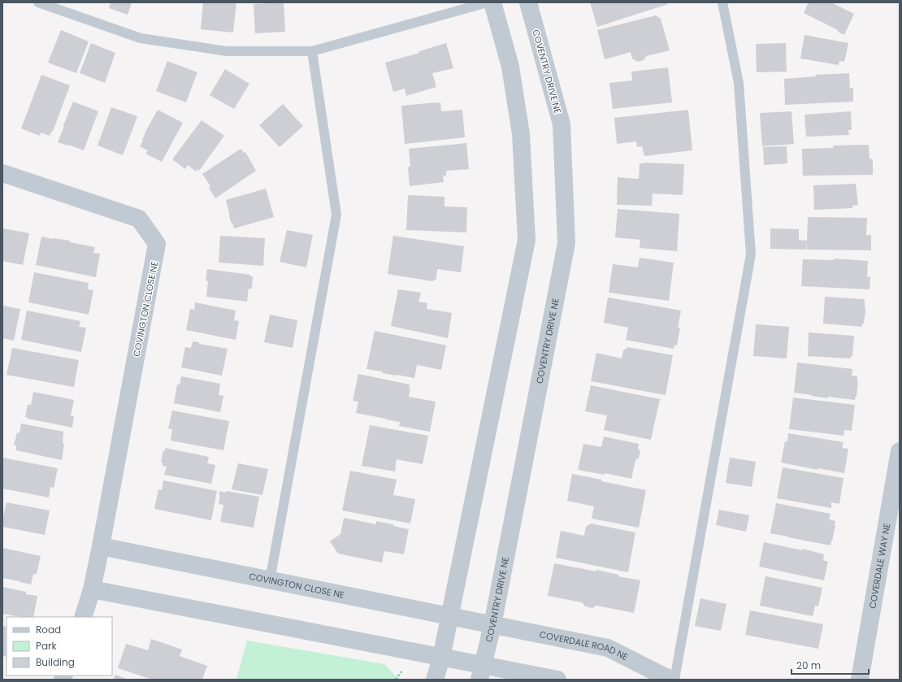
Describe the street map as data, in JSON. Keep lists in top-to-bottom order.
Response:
{
  "streets": {
    "street": [
      "COVENTRY DRIVE NE",
      "COVINGTON CLOSE NE",
      "COVERDALE WAY NE",
      "COVERDALE ROAD NE"
    ]
  },
  "crossings": [
    ["COVENTRY DRIVE NE", "COVINGTON CLOSE NE"],
    ["COVENTRY DRIVE NE", "COVERDALE ROAD NE"],
    ["COVINGTON CLOSE NE", "COVERDALE ROAD NE"]
  ],
  "legend": ["Road", "Park", "Building"],
  "scale_bar": "20 m"
}
